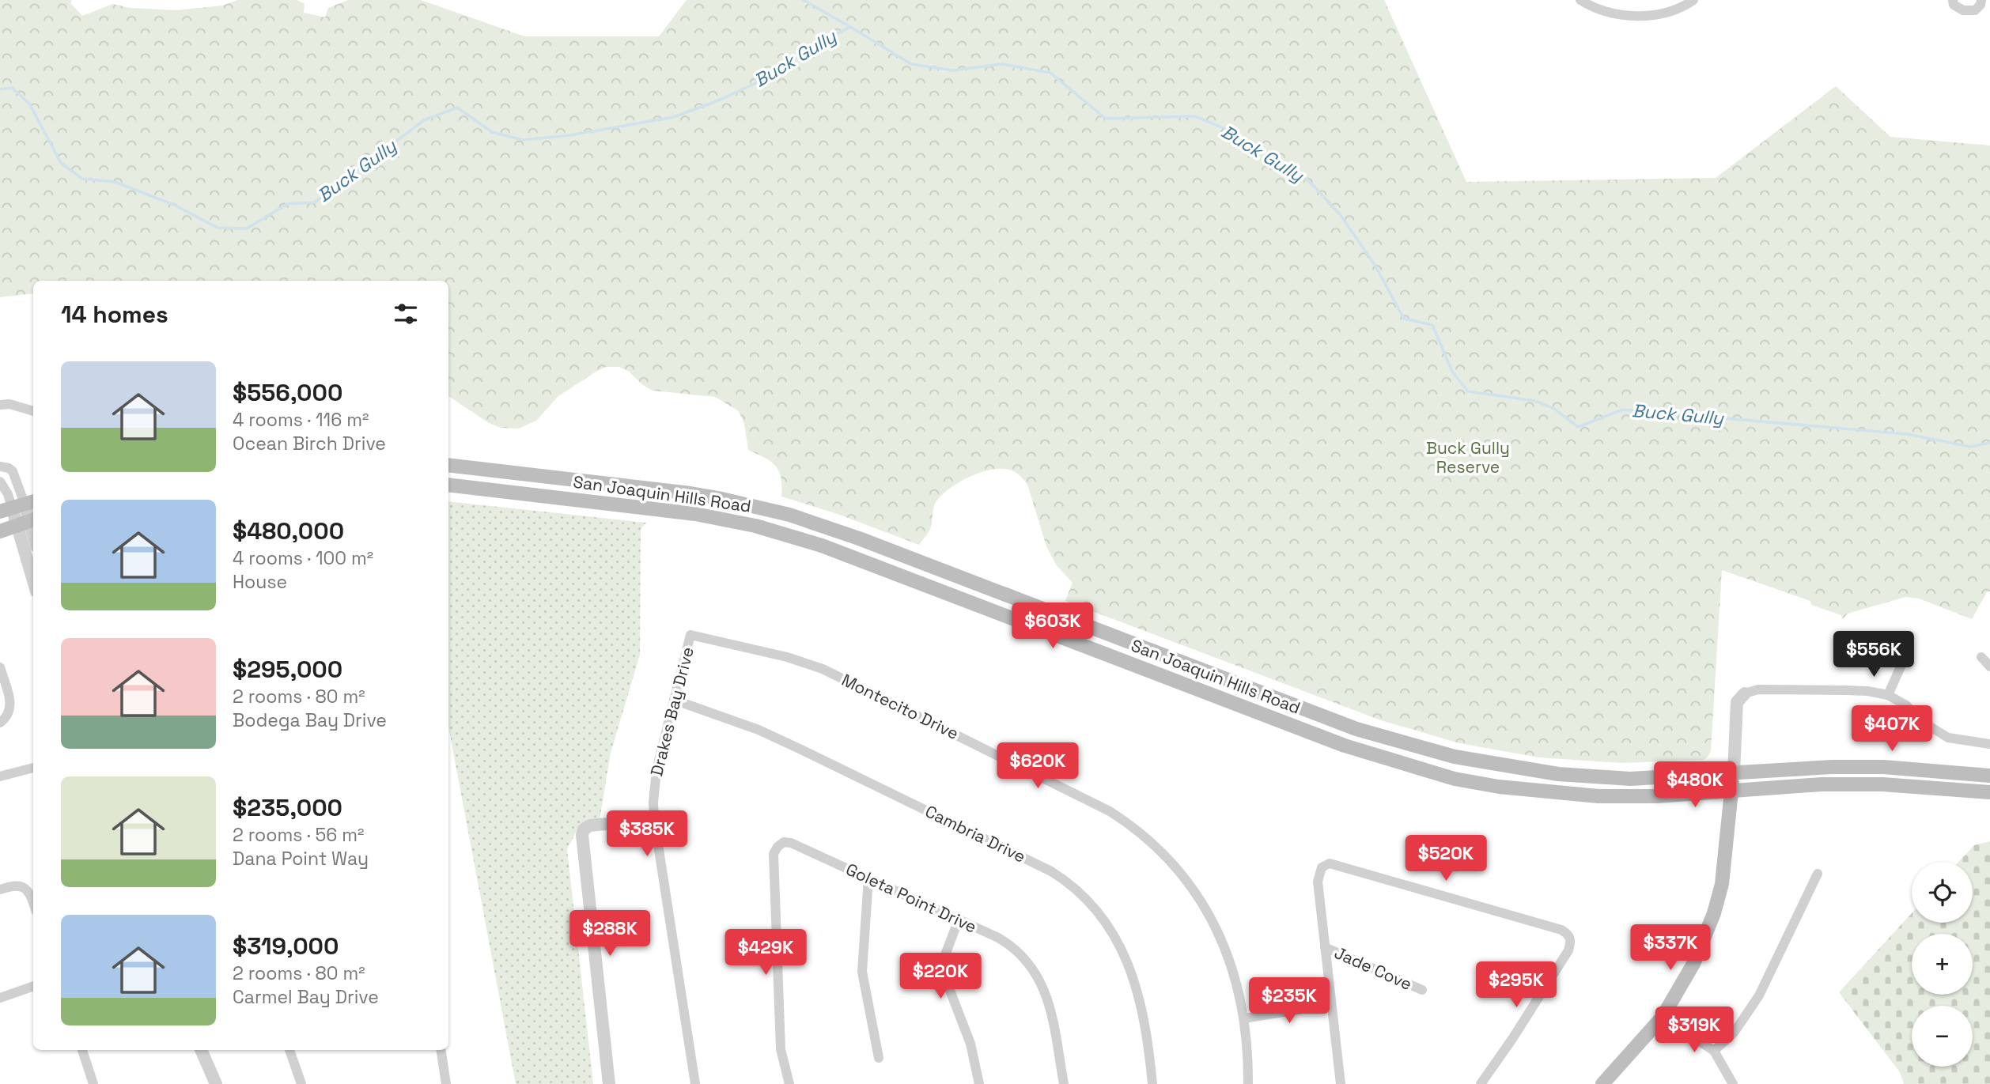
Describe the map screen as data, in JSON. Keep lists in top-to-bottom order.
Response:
{
  "streets": {
    "main road": ["San Joaquin Hills Road"],
    "street": [
      "Montecito Drive",
      "Drakes Bay Drive",
      "Cambria Drive",
      "Goleta Point Drive",
      "Jade Cove"
    ]
  },
  "crossings": [
    ["Montecito Drive", "Drakes Bay Drive"],
    ["Drakes Bay Drive", "Cambria Drive"]
  ],
  "water": ["Buck Gully"],
  "parks": ["Buck Gully Reserve"],
  "page": {
    "heading": "14 homes",
    "list": [
      {
        "name": "$556,000",
        "note": "4 rooms · 116 m² · Ocean Birch Drive"
      },
      {
        "name": "$480,000",
        "note": "4 rooms · 100 m² · House"
      },
      {
        "name": "$295,000",
        "note": "2 rooms · 80 m² · Bodega Bay Drive"
      },
      {
        "name": "$235,000",
        "note": "2 rooms · 56 m² · Dana Point Way"
      },
      {
        "name": "$319,000",
        "note": "2 rooms · 80 m² · Carmel Bay Drive"
      }
    ],
    "price": [
      "$603K",
      "$556K",
      "$407K",
      "$620K",
      "$480K",
      "$385K",
      "$520K",
      "$288K",
      "$337K",
      "$429K",
      "$220K",
      "$295K",
      "$235K",
      "$319K"
    ],
    "map_buttons": ["+", "−"]
  }
}
